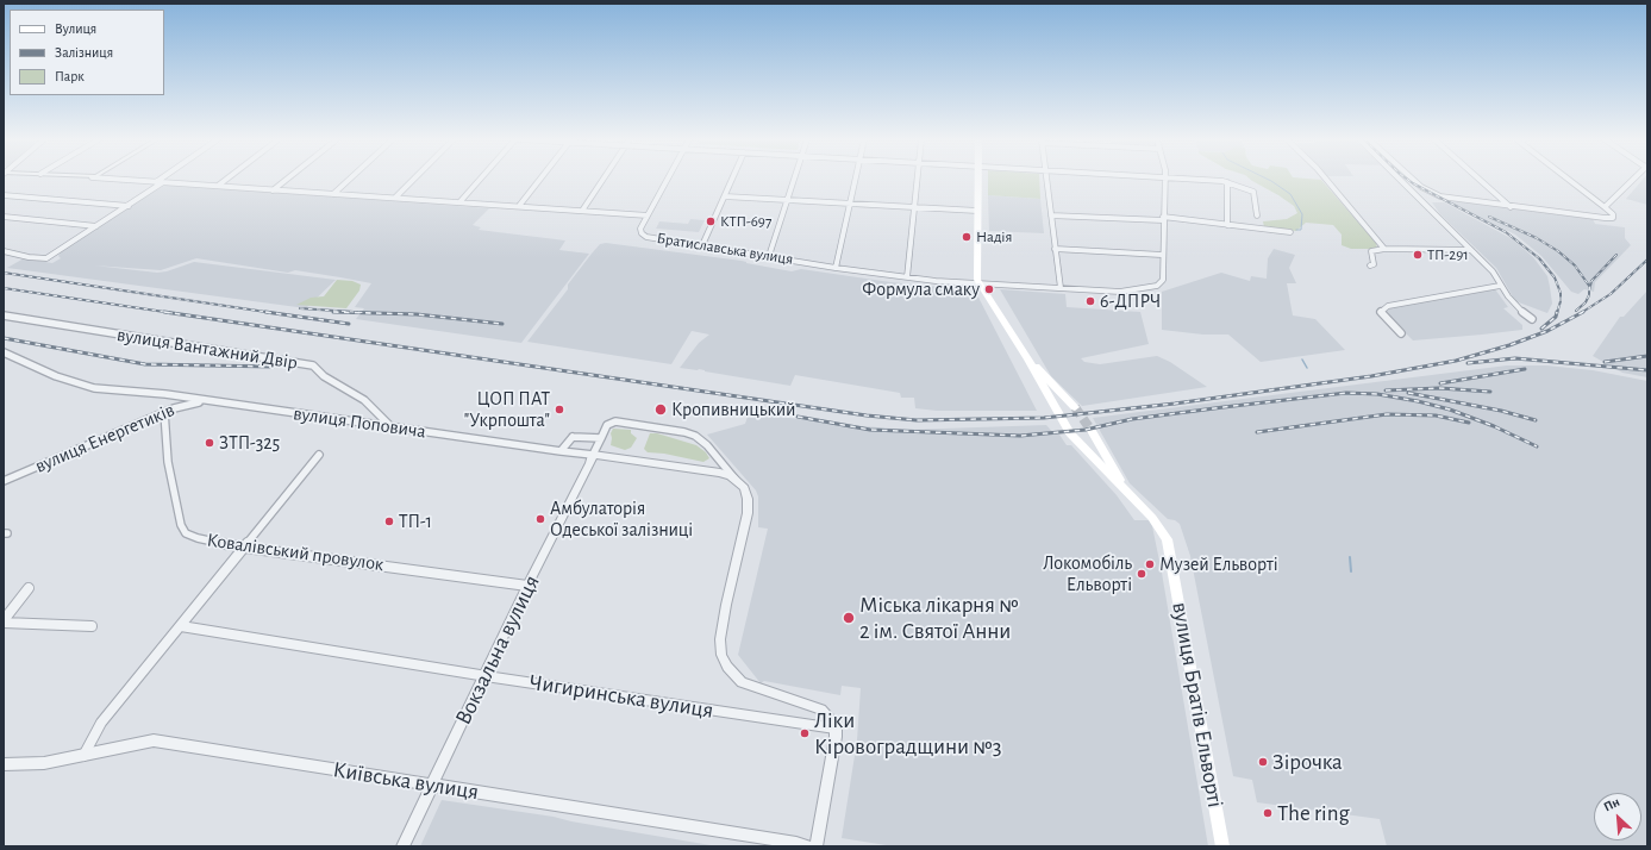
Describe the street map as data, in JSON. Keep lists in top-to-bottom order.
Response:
{
  "streets": {
    "main road": ["вулиця Братів Ельворті"],
    "street": [
      "Братиславська вулиця",
      "вулиця Вантажний Двір",
      "вулиця Поповича",
      "вулиця Енергетиків",
      "Ковалівський провулок",
      "Вокзальна вулиця",
      "Чигиринська вулиця",
      "Київська вулиця"
    ]
  },
  "crossings": [
    ["Братиславська вулиця", "вулиця Братів Ельворті"],
    ["вулиця Вантажний Двір", "вулиця Поповича"],
    ["вулиця Поповича", "вулиця Енергетиків"],
    ["вулиця Поповича", "Вокзальна вулиця"],
    ["вулиця Енергетиків", "Ковалівський провулок"],
    ["Ковалівський провулок", "Вокзальна вулиця"],
    ["Вокзальна вулиця", "Чигиринська вулиця"],
    ["Вокзальна вулиця", "Київська вулиця"]
  ],
  "places": [
    "КТП-697",
    "Надія",
    "ТП-291",
    "Формула смаку",
    "6-ДПРЧ",
    "ЦОП ПАТ \"Укрпошта\"",
    "Кропивницький",
    "ЗТП-325",
    "Амбулаторія Одеської залізниці",
    "ТП-1",
    "Музей Ельворті",
    "Локомобіль Ельворті",
    "Міська лікарня № 2 ім. Святої Анни",
    "Ліки Кіровоградщини №3",
    "Зірочка",
    "The ring"
  ],
  "legend": ["Вулиця", "Залізниця", "Парк"],
  "north": "top left"
}
